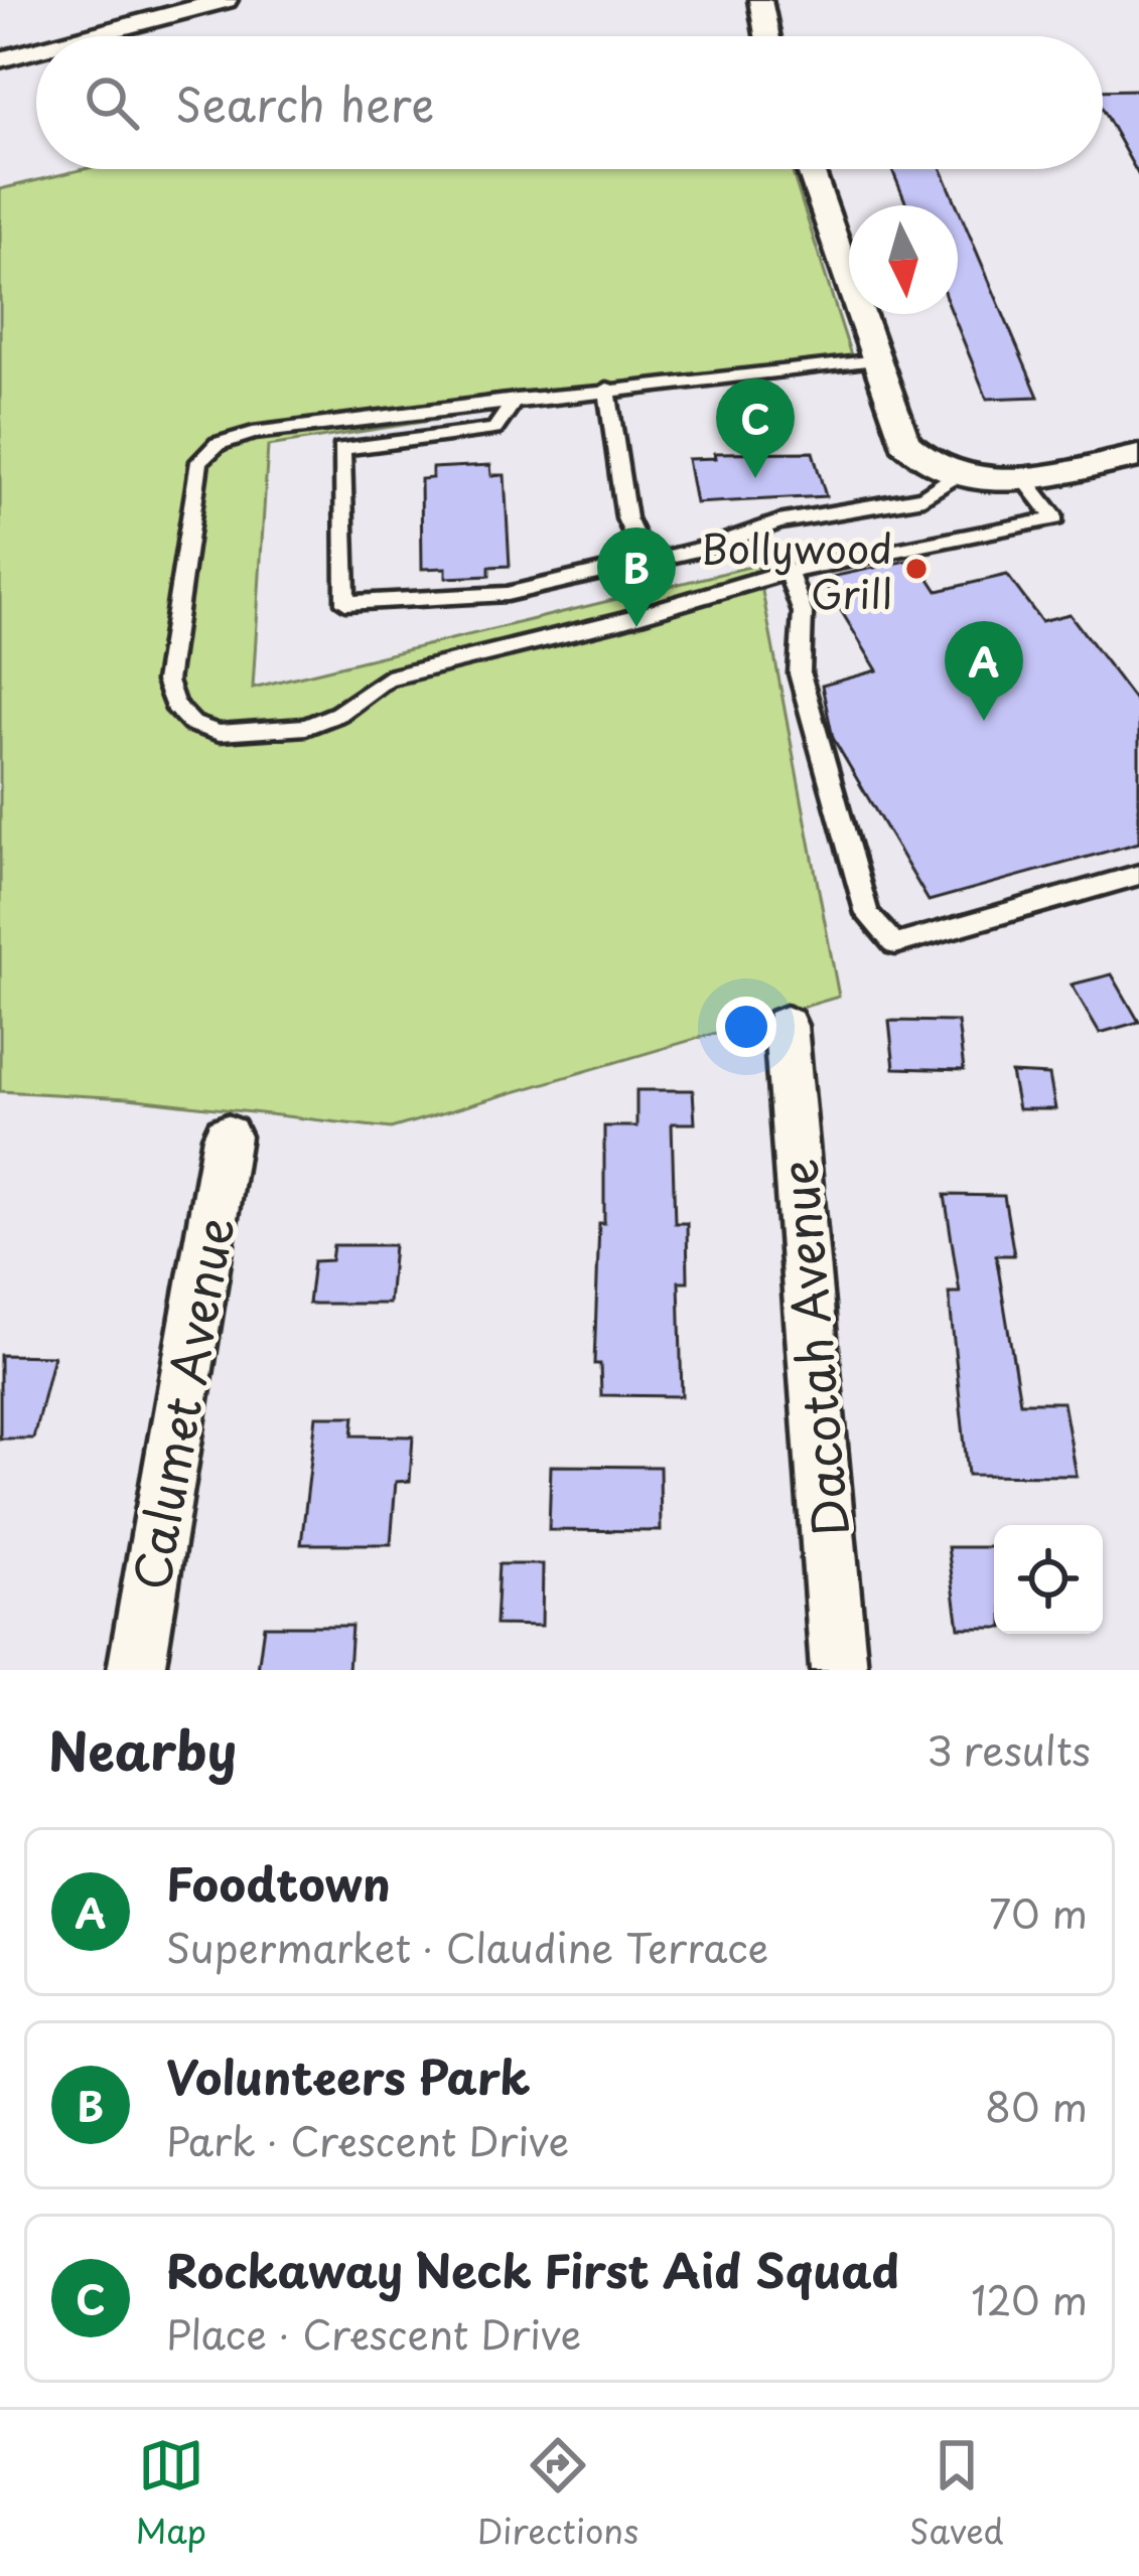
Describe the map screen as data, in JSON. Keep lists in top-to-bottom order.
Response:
{
  "streets": {
    "street": ["Dacotah Avenue", "Calumet Avenue"]
  },
  "places": ["Bollywood Grill"],
  "north": "bottom",
  "page": {
    "search": "Search here",
    "pins": ["C", "B", "A"],
    "heading": ["Nearby", "3 results"],
    "list": [
      {
        "mark": "A",
        "name": "Foodtown",
        "note": "Supermarket · Claudine Terrace",
        "value": "70 m"
      },
      {
        "mark": "B",
        "name": "Volunteers Park",
        "note": "Park · Crescent Drive",
        "value": "80 m"
      },
      {
        "mark": "C",
        "name": "Rockaway Neck First Aid Squad",
        "note": "Place · Crescent Drive",
        "value": "120 m"
      }
    ],
    "nav": ["Map", "Directions", "Saved"]
  }
}
